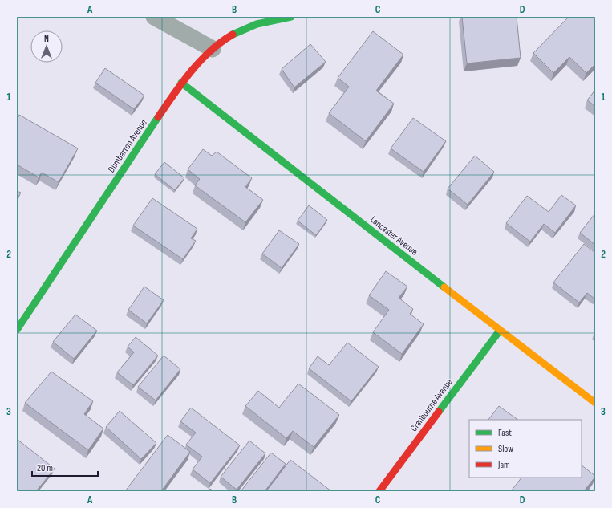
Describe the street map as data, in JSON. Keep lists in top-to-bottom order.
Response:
{
  "streets": {
    "street": ["Dumbarton Avenue", "Lancaster Avenue", "Cranbourne Avenue"]
  },
  "crossings": [
    ["Dumbarton Avenue", "Lancaster Avenue"],
    ["Lancaster Avenue", "Cranbourne Avenue"]
  ],
  "legend": ["Fast", "Slow", "Jam"],
  "scale_bar": "20 m",
  "north": "top",
  "grid": {
    "columns": [
      "A",
      "B",
      "C",
      "D"
    ],
    "rows": ["1", "2", "3"]
  }
}
